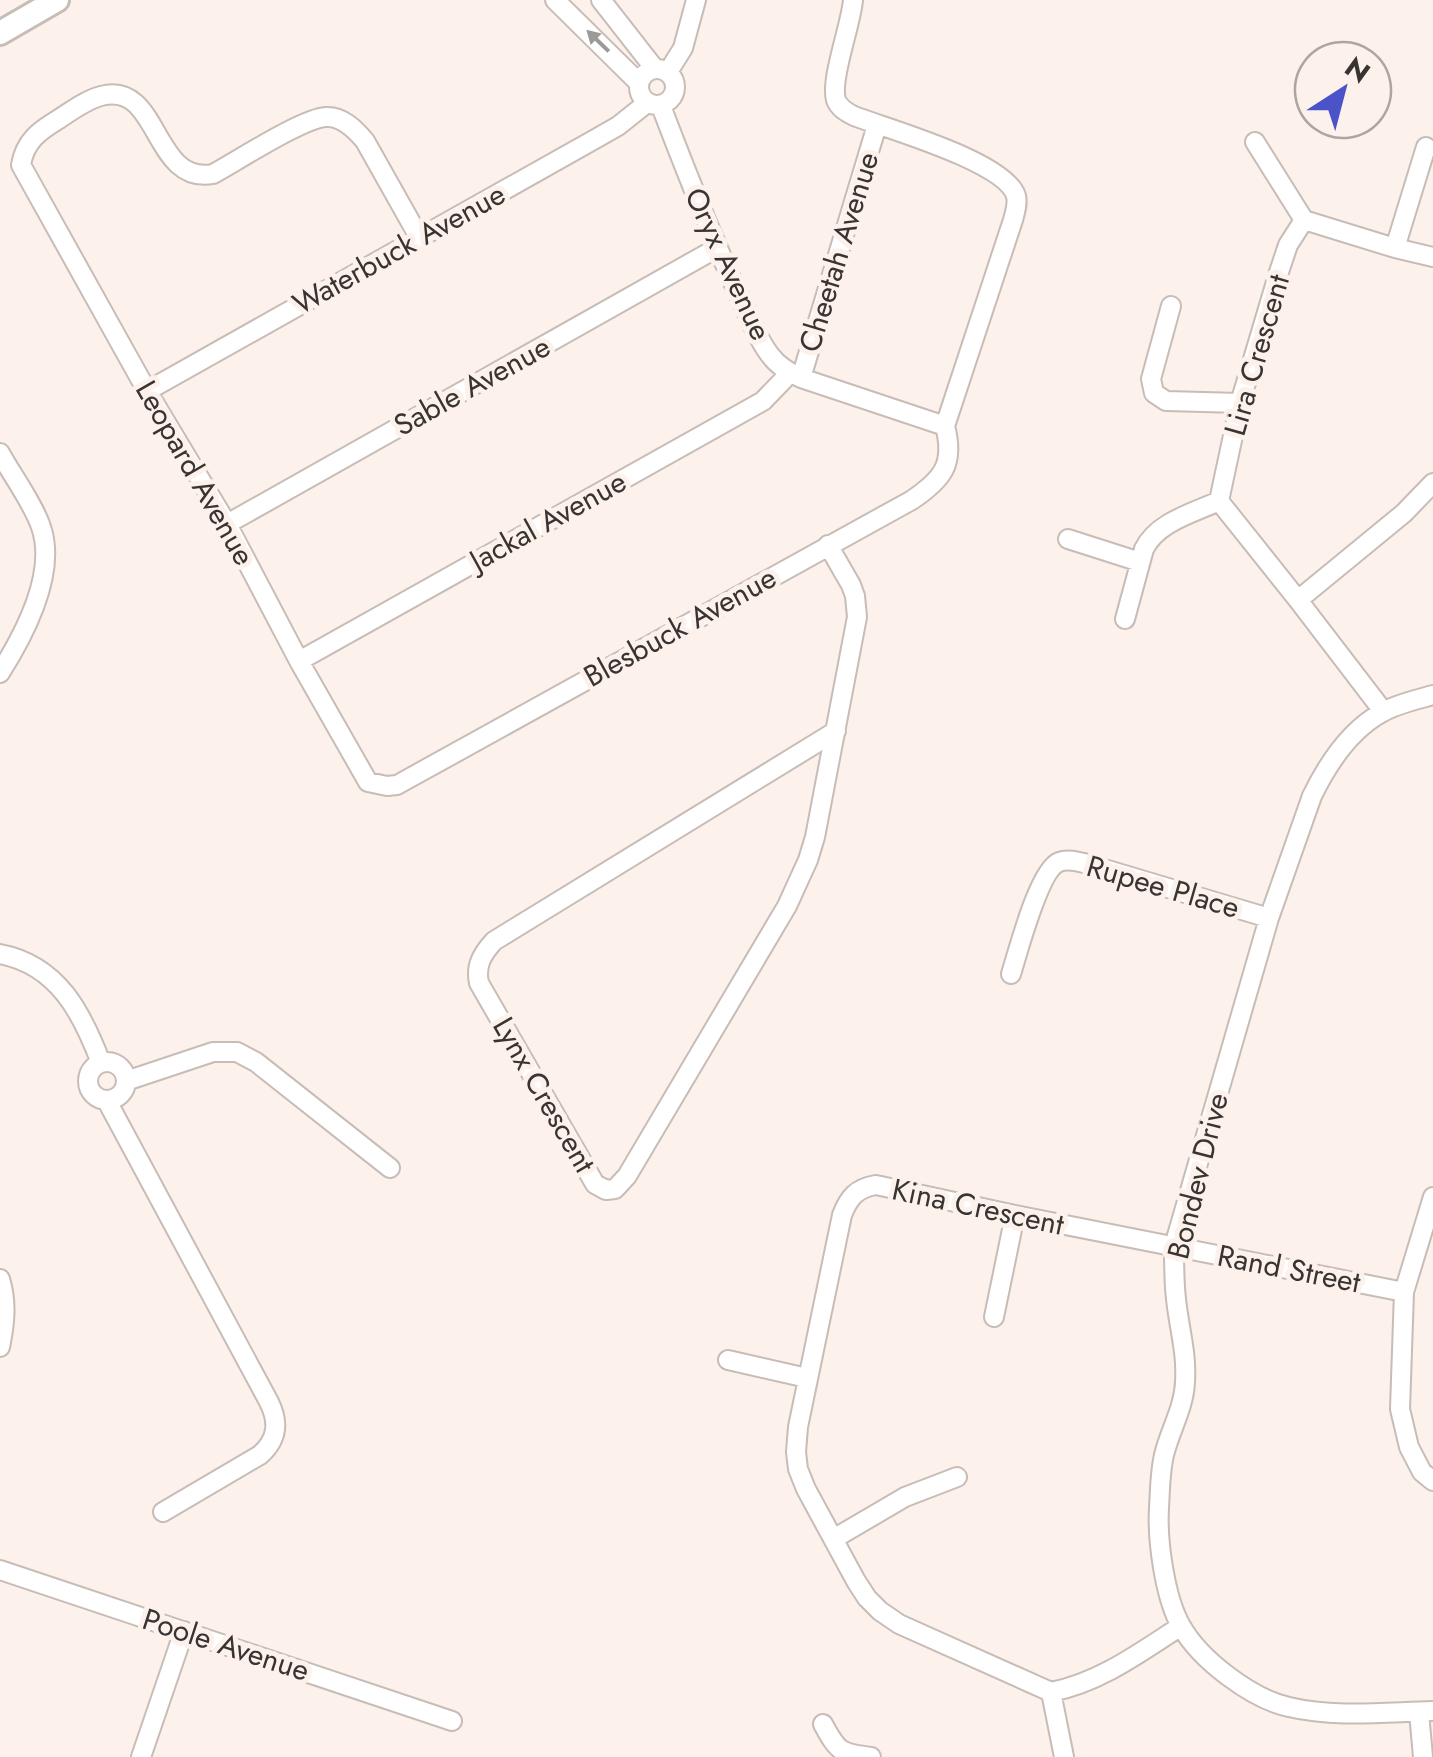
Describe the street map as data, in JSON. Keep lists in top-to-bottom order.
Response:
{
  "streets": {
    "street": [
      "Waterbuck Avenue",
      "Cheetah Avenue",
      "Oryx Avenue",
      "Lira Crescent",
      "Sable Avenue",
      "Leopard Avenue",
      "Jackal Avenue",
      "Blesbuck Avenue",
      "Rupee Place",
      "Lynx Crescent",
      "Bondev Drive",
      "Kina Crescent",
      "Rand Street",
      "Poole Avenue"
    ]
  },
  "crossings": [
    ["Waterbuck Avenue", "Oryx Avenue"],
    ["Waterbuck Avenue", "Leopard Avenue"],
    ["Cheetah Avenue", "Oryx Avenue"],
    ["Cheetah Avenue", "Jackal Avenue"],
    ["Oryx Avenue", "Sable Avenue"],
    ["Oryx Avenue", "Jackal Avenue"],
    ["Sable Avenue", "Leopard Avenue"],
    ["Leopard Avenue", "Jackal Avenue"],
    ["Leopard Avenue", "Blesbuck Avenue"],
    ["Blesbuck Avenue", "Lynx Crescent"],
    ["Rupee Place", "Bondev Drive"],
    ["Bondev Drive", "Kina Crescent"],
    ["Bondev Drive", "Rand Street"],
    ["Kina Crescent", "Rand Street"]
  ],
  "north": "top right"
}
